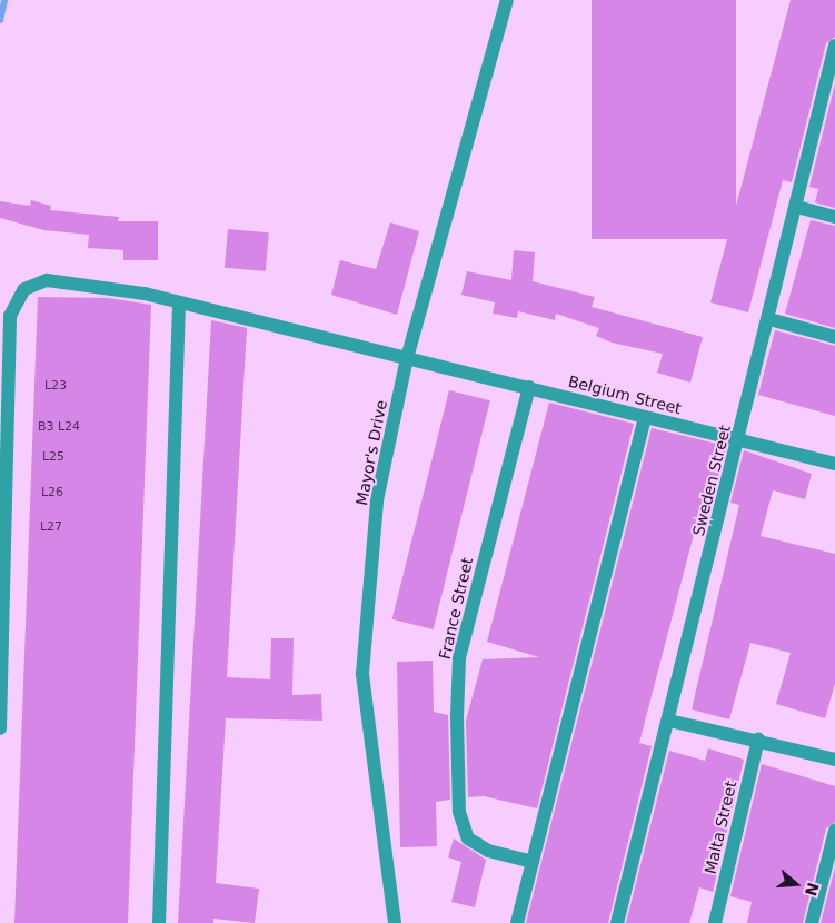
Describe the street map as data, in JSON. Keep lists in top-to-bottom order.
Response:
{
  "streets": {
    "street": [
      "Belgium Street",
      "Mayor's Drive",
      "Sweden Street",
      "France Street",
      "Malta Street"
    ]
  },
  "crossings": [
    ["Belgium Street", "Mayor's Drive"],
    ["Belgium Street", "Sweden Street"],
    ["Belgium Street", "France Street"]
  ],
  "house_numbers": [
    "L23",
    "B3 L24",
    "L25",
    "L26",
    "L27"
  ],
  "north": "right"
}
